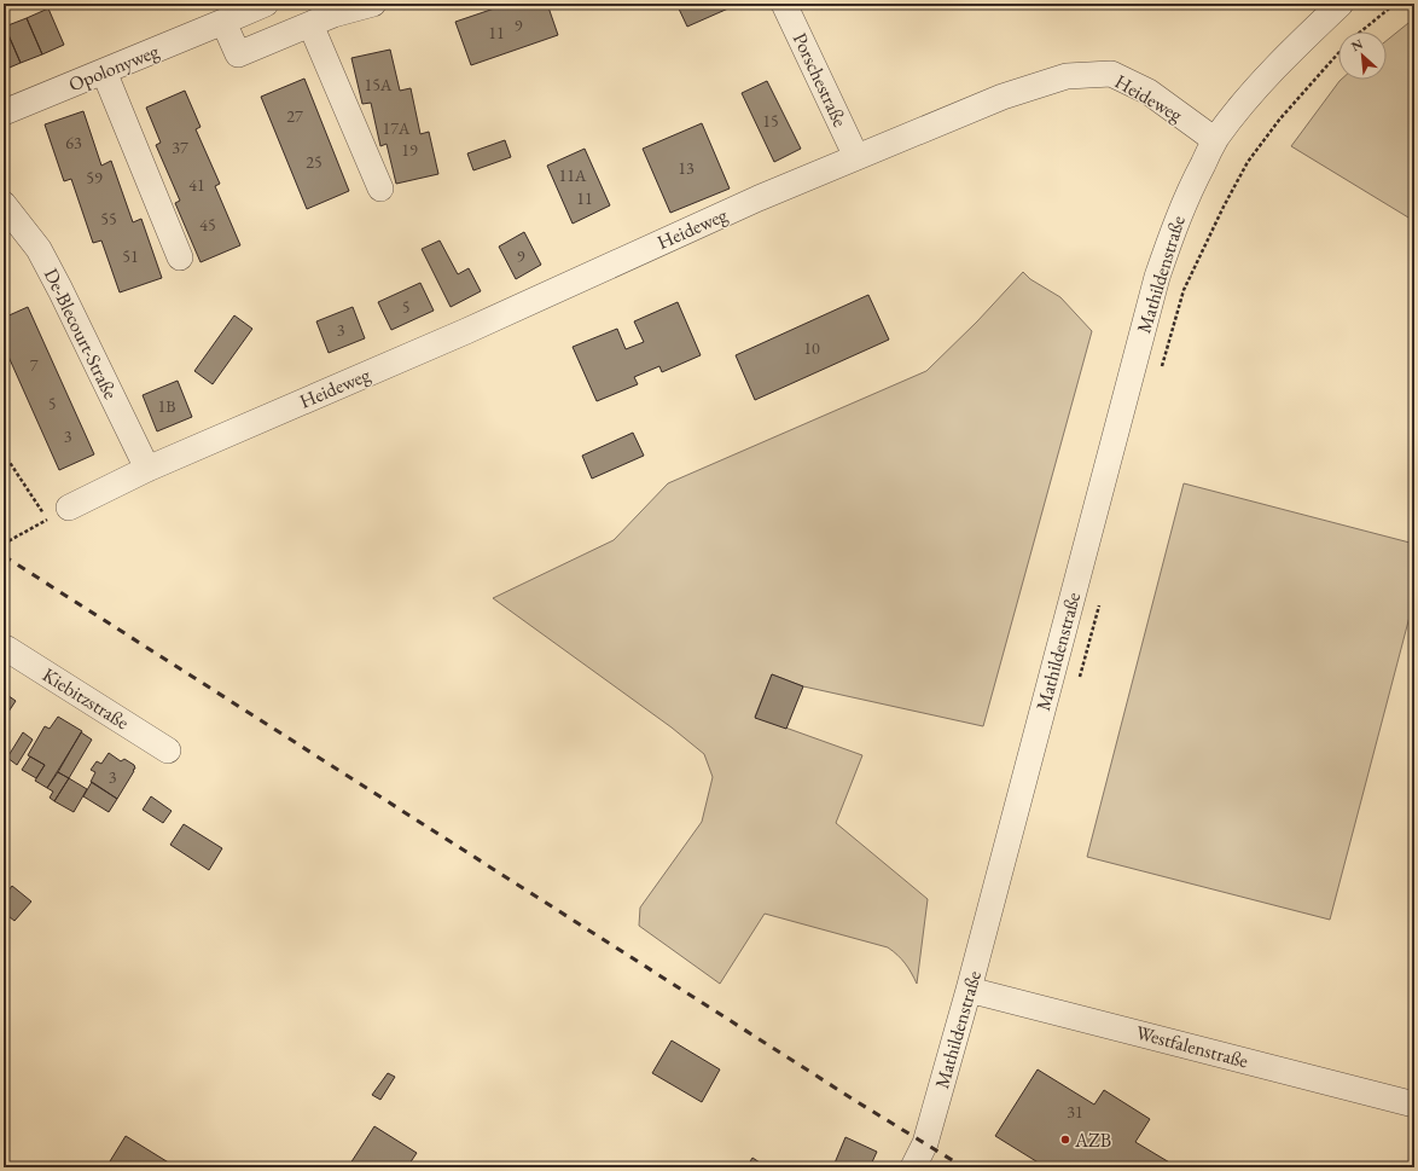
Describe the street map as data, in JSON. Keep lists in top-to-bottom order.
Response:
{
  "streets": {
    "street": [
      "Opolonyweg",
      "Porschestraße",
      "Heideweg",
      "Mathildenstraße",
      "De-Blecourt-Straße",
      "Kiebitzstraße",
      "Westfalenstraße"
    ]
  },
  "crossings": [
    ["Porschestraße", "Heideweg"],
    ["Heideweg", "Mathildenstraße"],
    ["Heideweg", "De-Blecourt-Straße"],
    ["Mathildenstraße", "Westfalenstraße"]
  ],
  "places": ["AZB"],
  "house_numbers": [
    "9",
    "11",
    "15A",
    "27",
    "15",
    "17A",
    "63",
    "37",
    "19",
    "25",
    "13",
    "11A",
    "59",
    "41",
    "11",
    "55",
    "45",
    "51",
    "9",
    "5",
    "3",
    "10",
    "7",
    "5",
    "1B",
    "3",
    "3",
    "31"
  ],
  "north": "top left"
}
